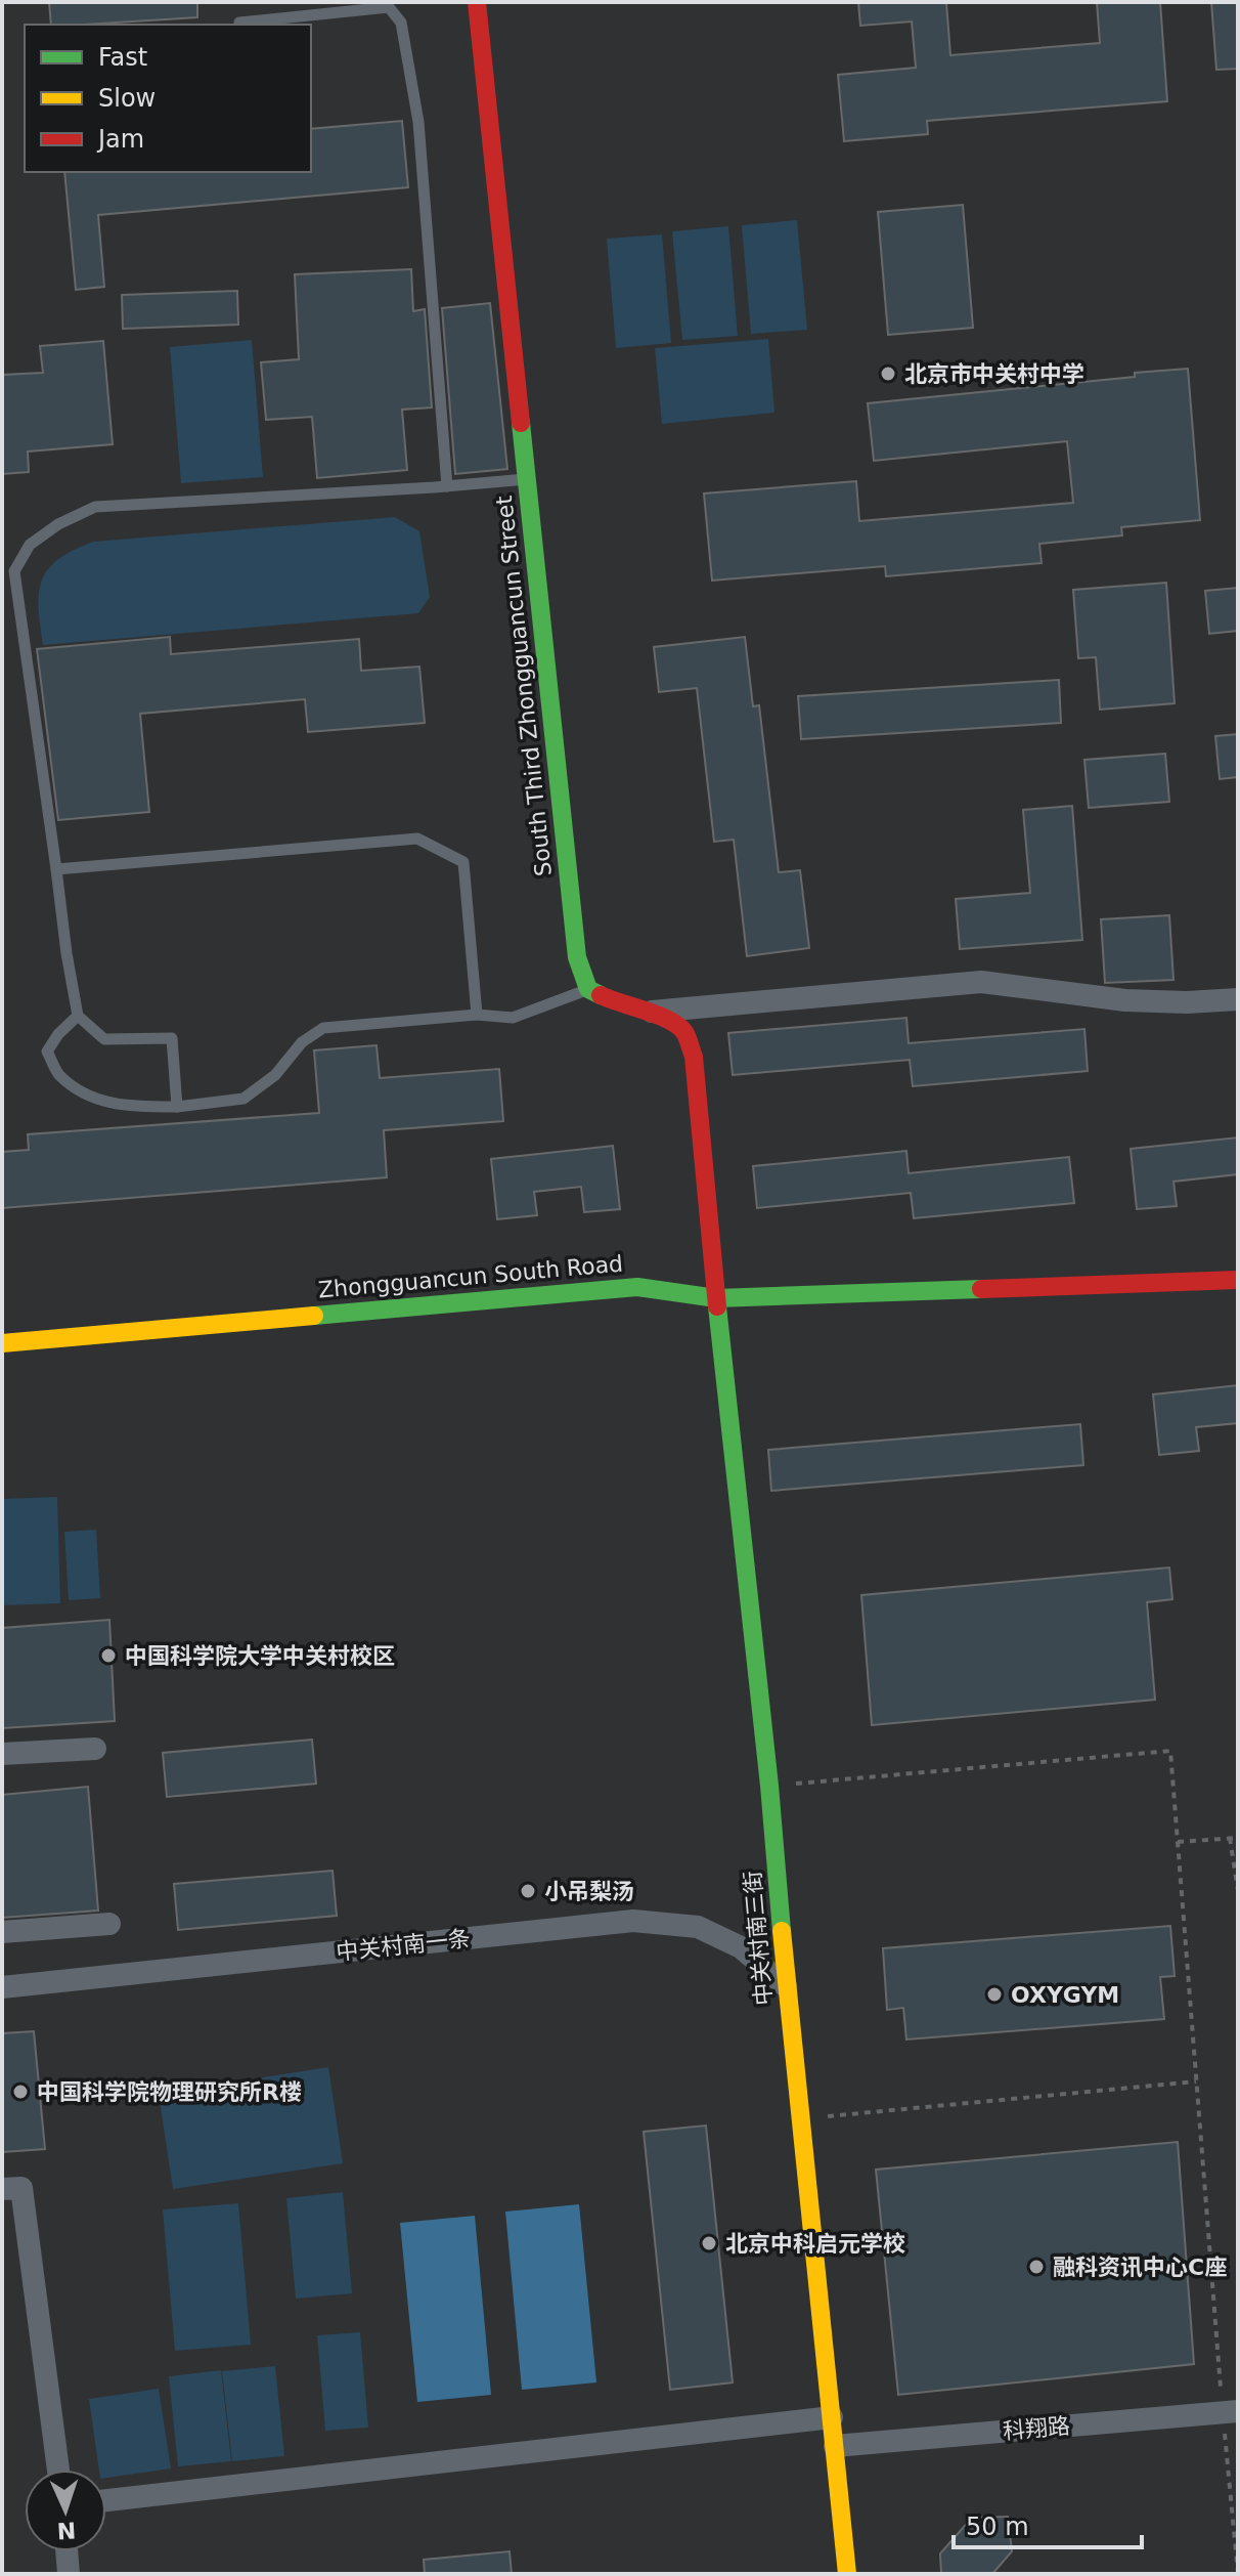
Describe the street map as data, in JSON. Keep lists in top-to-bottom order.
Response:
{
  "streets": {
    "street": [
      "South Third Zhongguancun Street",
      "Zhongguancun South Road",
      "中关村南三街",
      "中关村南一条",
      "科翔路"
    ]
  },
  "crossings": [
    ["Zhongguancun South Road", "中关村南三街"],
    ["中关村南三街", "中关村南一条"],
    ["中关村南三街", "科翔路"]
  ],
  "places": [
    "北京市中关村中学",
    "中国科学院大学中关村校区",
    "小吊梨汤",
    "OXYGYM",
    "中国科学院物理研究所R楼",
    "北京中科启元学校",
    "融科资讯中心C座"
  ],
  "legend": ["Fast", "Slow", "Jam"],
  "scale_bar": "50 m",
  "north": "bottom"
}
